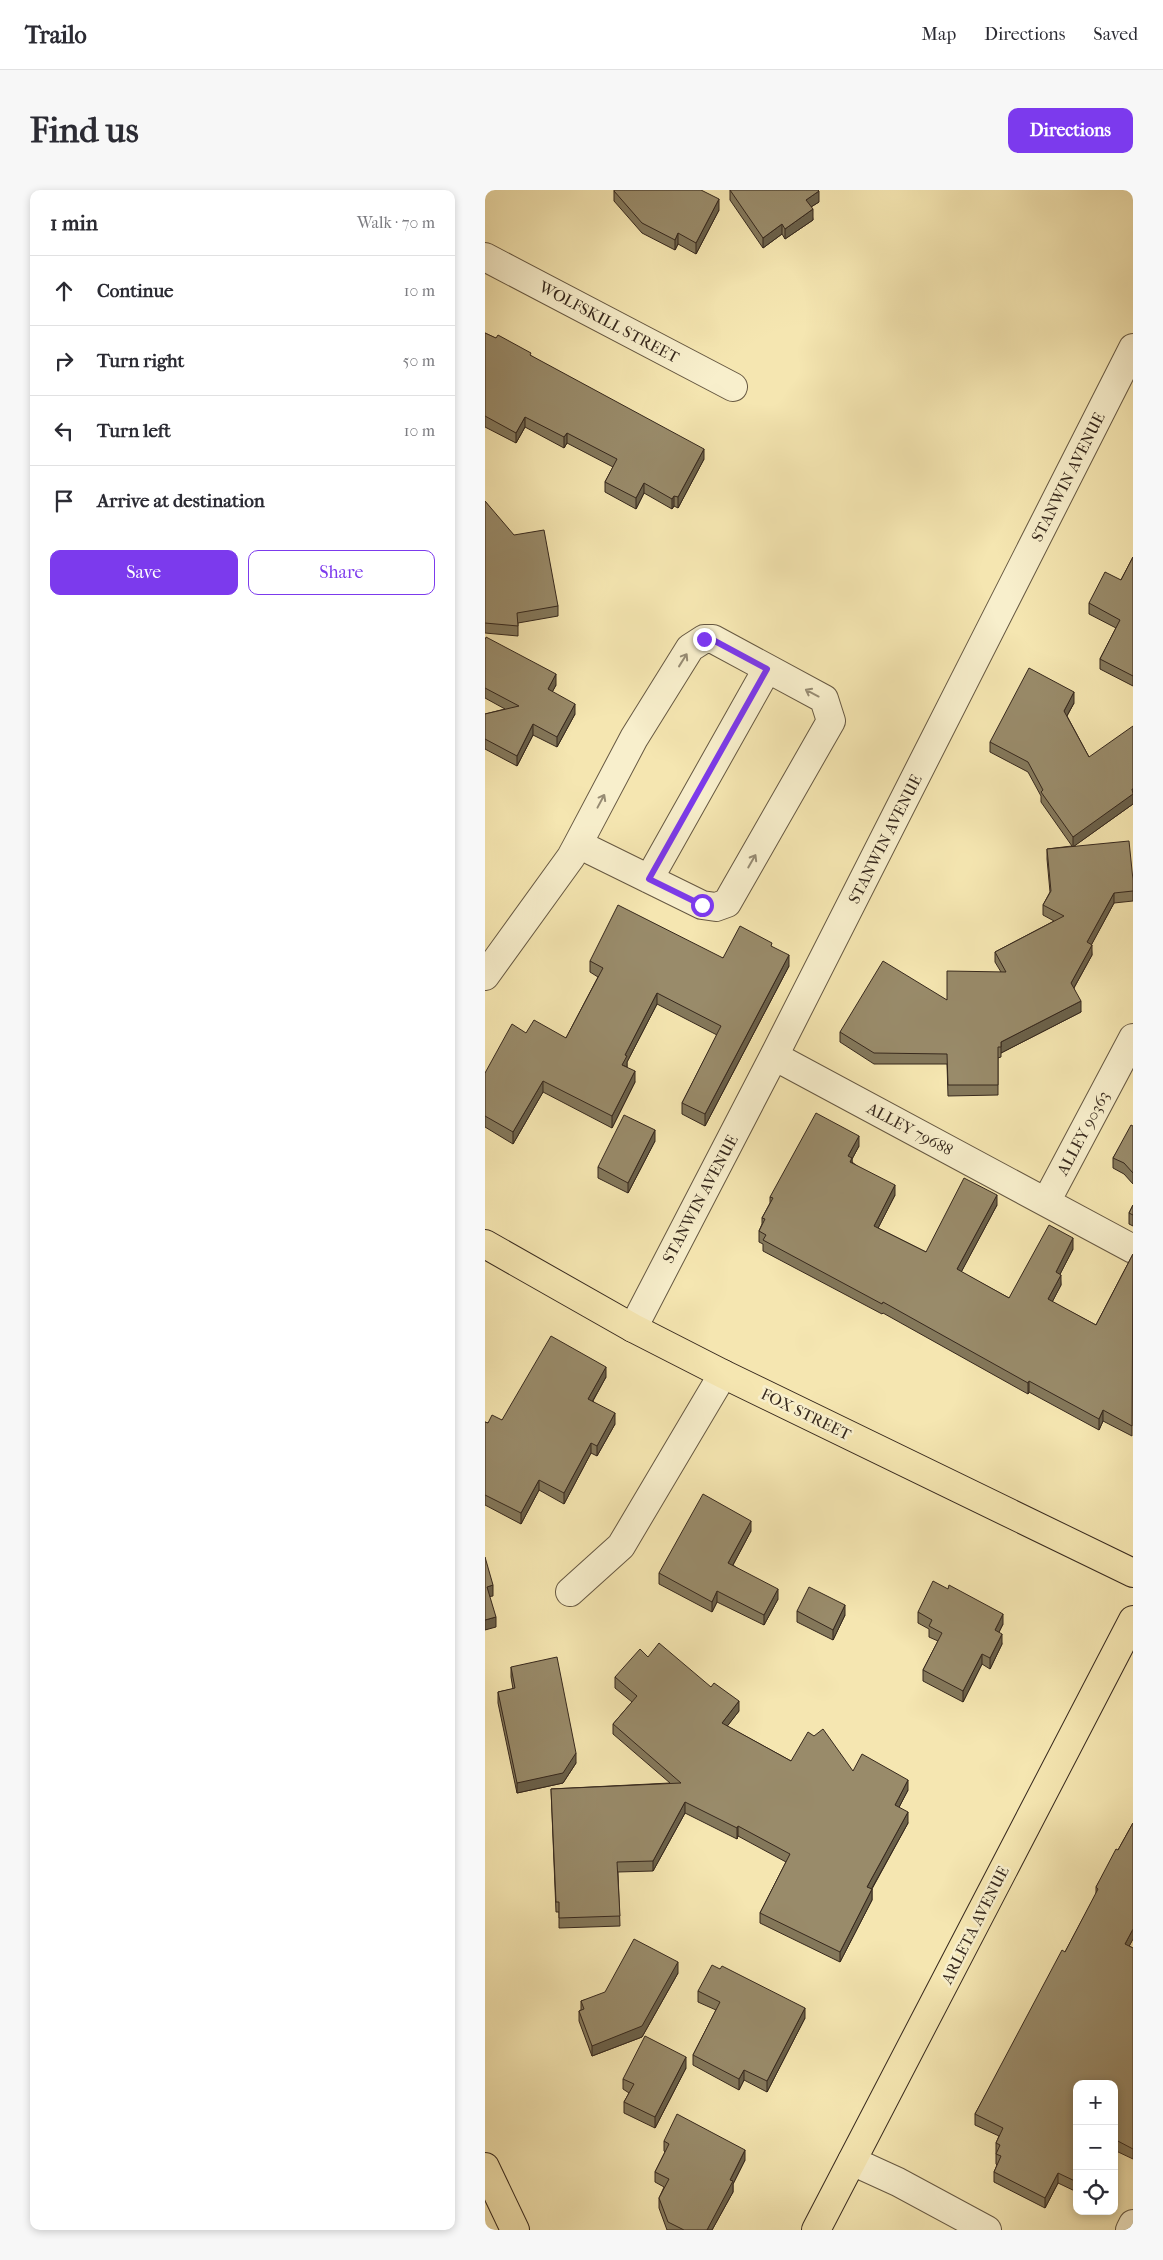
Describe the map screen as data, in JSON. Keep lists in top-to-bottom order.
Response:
{
  "streets": {
    "main road": ["FOX STREET", "ARLETA AVENUE"],
    "street": [
      "WOLFSKILL STREET",
      "STANWIN AVENUE",
      "ALLEY 79688",
      "ALLEY 90363"
    ]
  },
  "crossings": [
    ["STANWIN AVENUE", "ALLEY 79688"],
    ["STANWIN AVENUE", "FOX STREET"],
    ["ALLEY 79688", "ALLEY 90363"]
  ],
  "page": {
    "header": "Trailo",
    "nav": ["Map", "Directions", "Saved"],
    "buttons": [
      "Directions",
      ["Save", "Share"]
    ],
    "title": "Find us",
    "heading": ["1 min", "Walk · 70 m"],
    "list": [
      ["Continue", "10 m"],
      ["Turn right", "50 m"],
      ["Turn left", "10 m"],
      "Arrive at destination"
    ],
    "map_buttons": ["+", "−"]
  }
}
